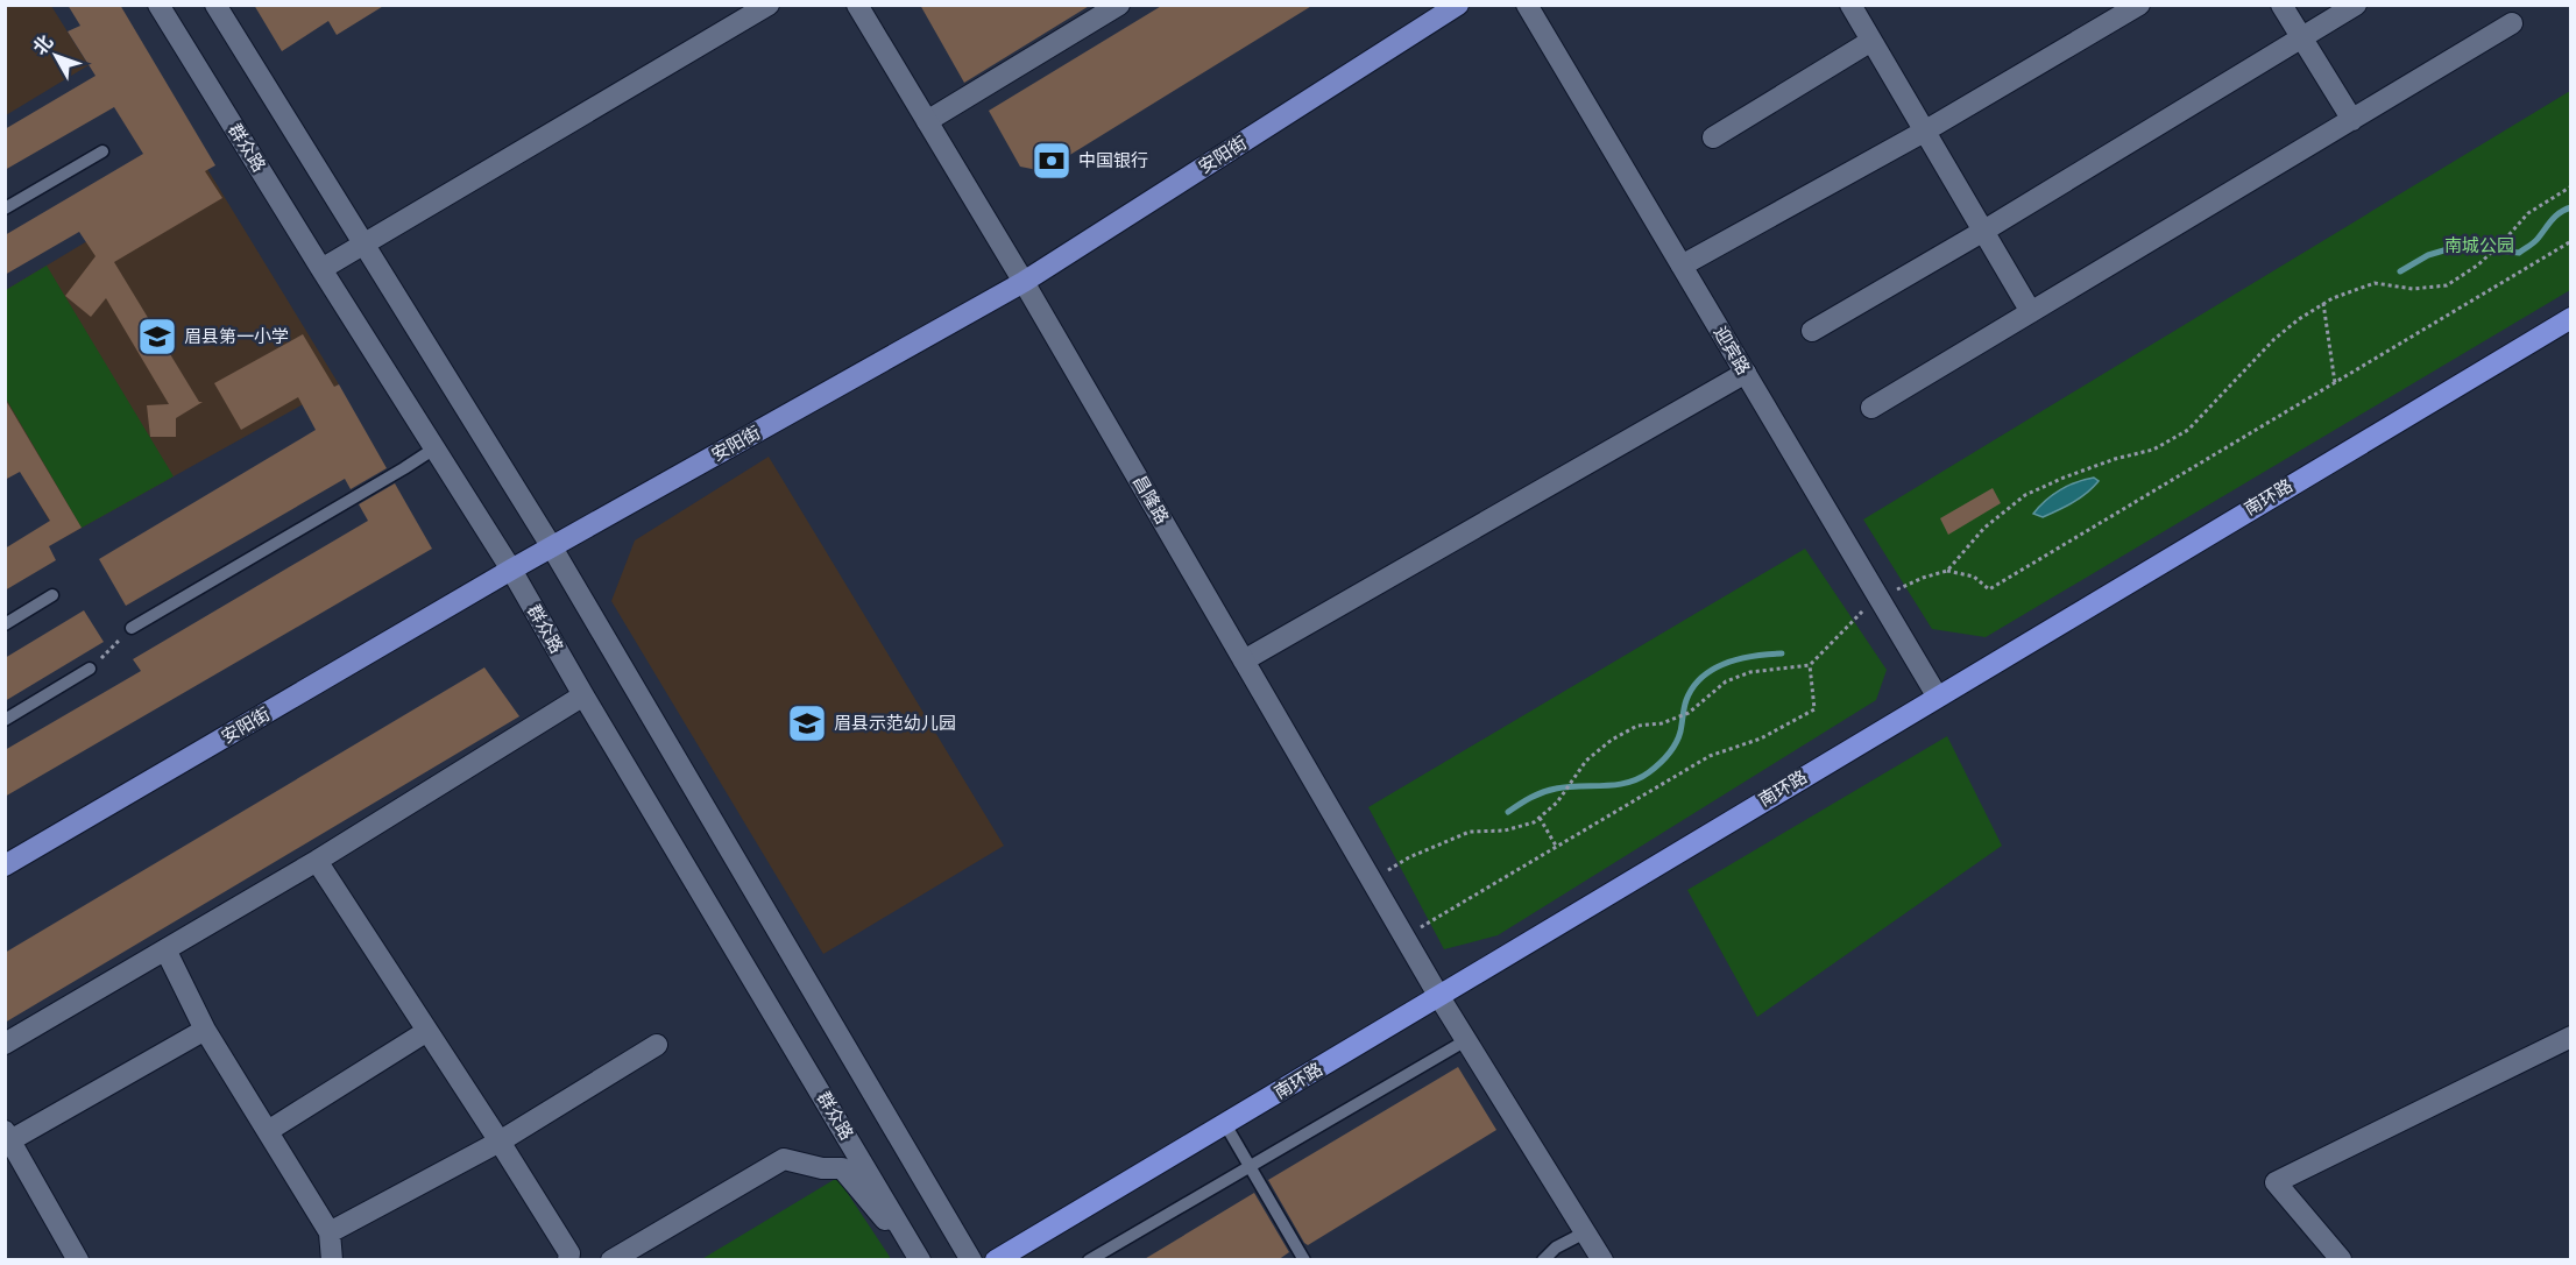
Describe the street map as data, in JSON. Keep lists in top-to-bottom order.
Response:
{
  "streets": {
    "highway": ["南环路"],
    "main road": ["安阳街"],
    "street": ["群众路", "迎宾路", "昌隆路"]
  },
  "crossings": [
    ["群众路", "安阳街"],
    ["安阳街", "昌隆路"],
    ["迎宾路", "南环路"],
    ["南环路", "昌隆路"]
  ],
  "parks": ["南城公园"],
  "places": {
    "bank": ["中国银行"],
    "school or university": ["眉县第一小学", "眉县示范幼儿园"]
  },
  "north": "top left"
}
